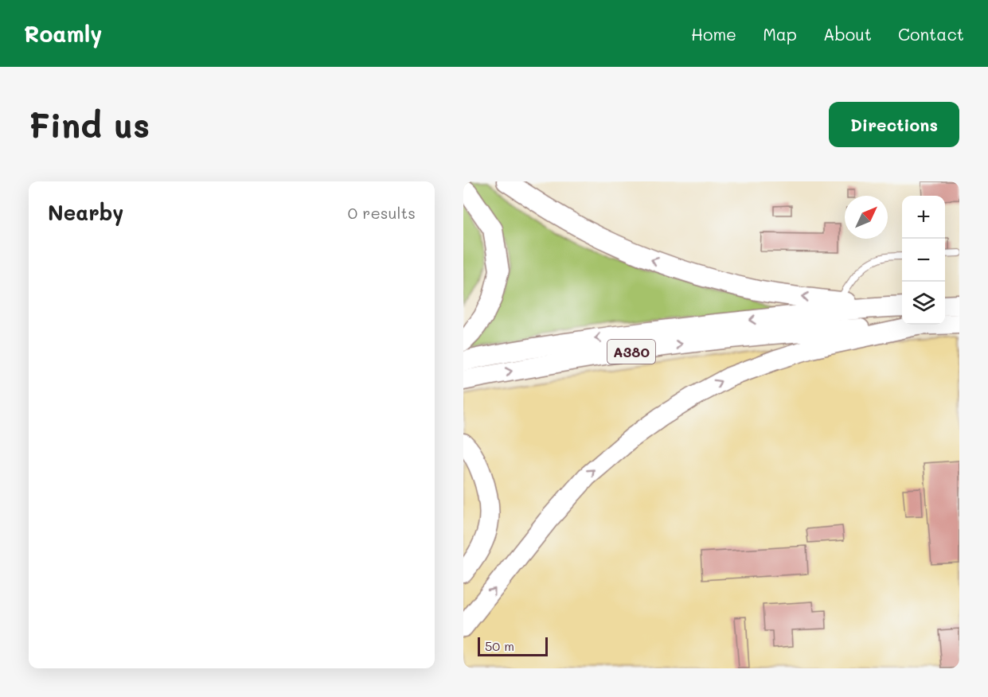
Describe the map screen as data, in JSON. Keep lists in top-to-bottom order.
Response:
{
  "streets": {
    "highway": ["A380"]
  },
  "scale_bar": "50 m",
  "north": "top right",
  "page": {
    "header": "Roamly",
    "nav": [
      "Home",
      "Map",
      "About",
      "Contact"
    ],
    "buttons": "Directions",
    "title": "Find us",
    "heading": ["Nearby", "0 results"],
    "map_buttons": ["+", "−"],
    "scale": "50 m"
  }
}
